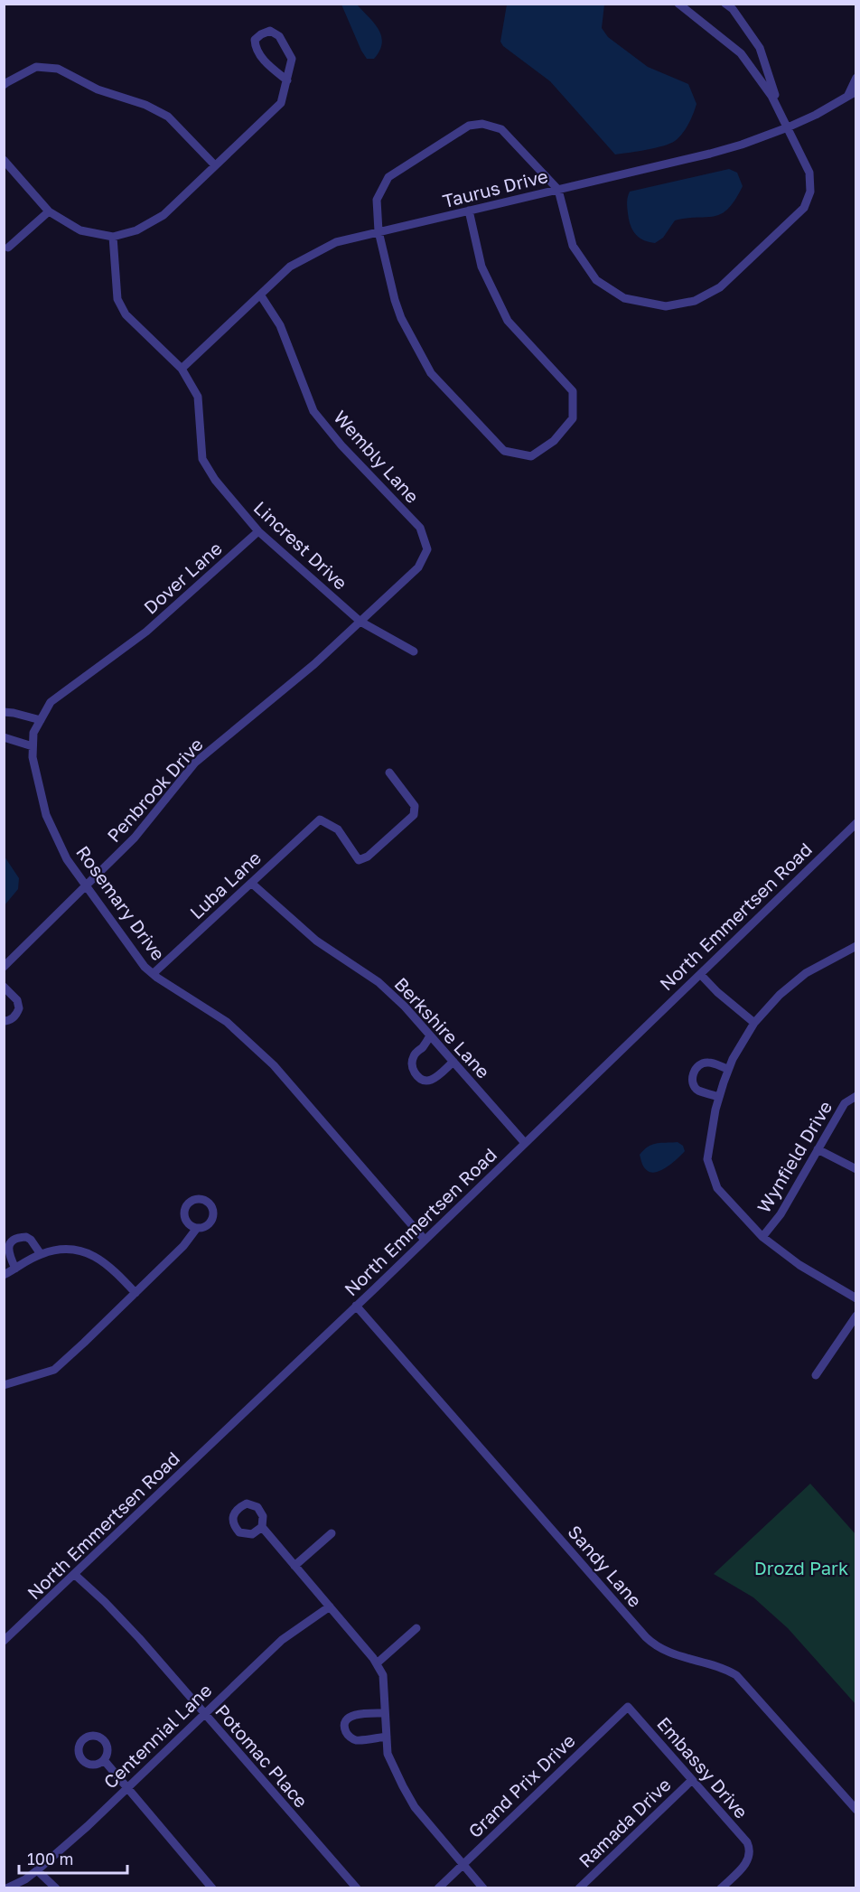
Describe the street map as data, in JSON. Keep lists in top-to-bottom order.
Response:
{
  "streets": {
    "street": [
      "Taurus Drive",
      "Wembly Lane",
      "Lincrest Drive",
      "Dover Lane",
      "Penbrook Drive",
      "Luba Lane",
      "Rosemary Drive",
      "North Emmertsen Road",
      "Berkshire Lane",
      "Wynfield Drive",
      "Sandy Lane",
      "Centennial Lane",
      "Potomac Place",
      "Embassy Drive",
      "Grand Prix Drive",
      "Ramada Drive"
    ]
  },
  "crossings": [
    ["Taurus Drive", "Wembly Lane"],
    ["Taurus Drive", "Lincrest Drive"],
    ["Wembly Lane", "Lincrest Drive"],
    ["Wembly Lane", "Penbrook Drive"],
    ["Lincrest Drive", "Dover Lane"],
    ["Lincrest Drive", "Penbrook Drive"],
    ["Dover Lane", "Rosemary Drive"],
    ["Penbrook Drive", "Rosemary Drive"],
    ["Luba Lane", "Rosemary Drive"],
    ["Luba Lane", "Berkshire Lane"],
    ["Rosemary Drive", "North Emmertsen Road"],
    ["North Emmertsen Road", "Berkshire Lane"],
    ["North Emmertsen Road", "Sandy Lane"],
    ["North Emmertsen Road", "Potomac Place"],
    ["Centennial Lane", "Potomac Place"],
    ["Embassy Drive", "Grand Prix Drive"],
    ["Embassy Drive", "Ramada Drive"]
  ],
  "parks": ["Drozd Park"],
  "scale_bar": "100 m"
}
